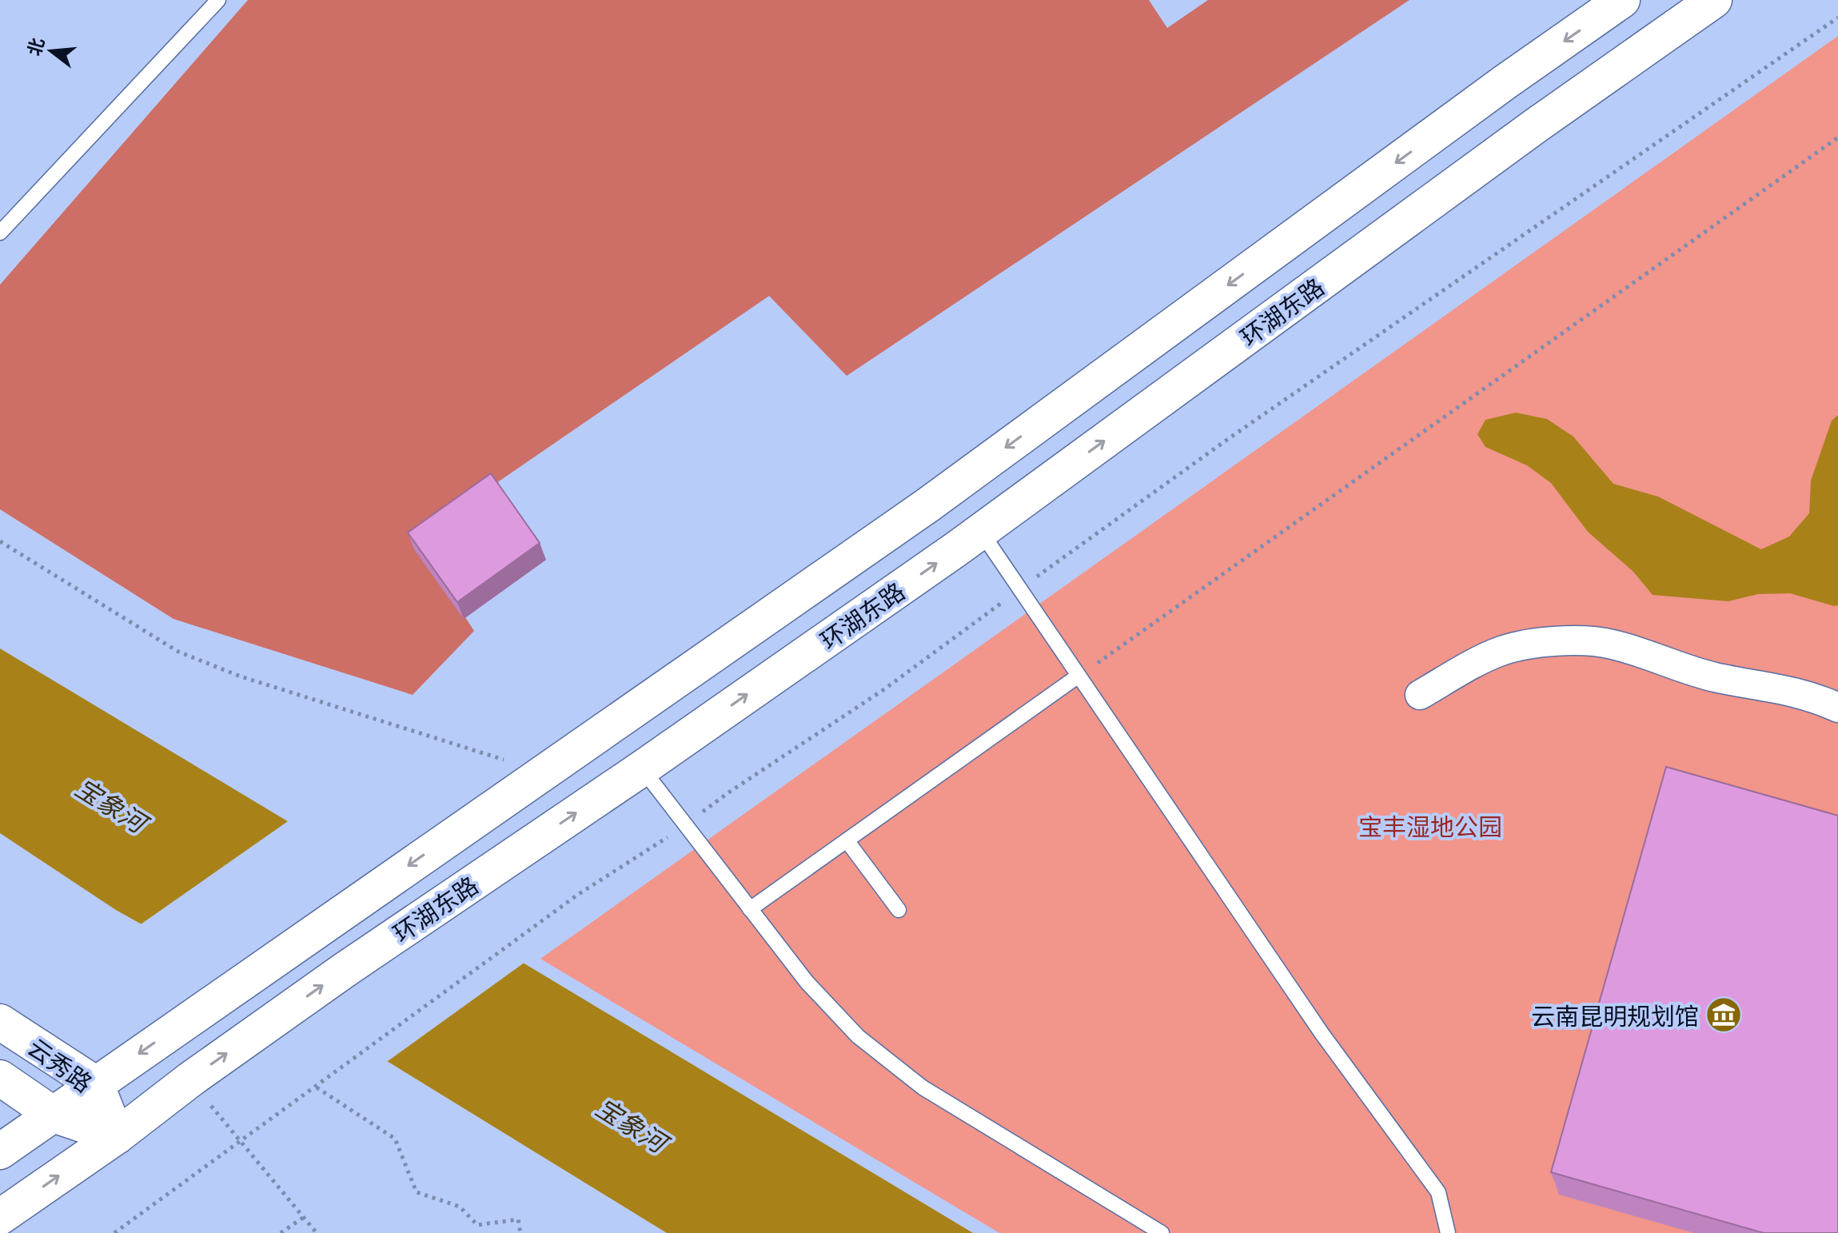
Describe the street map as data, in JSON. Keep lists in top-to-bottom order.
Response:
{
  "streets": {
    "main road": ["环湖东路", "云秀路"]
  },
  "crossings": [
    ["环湖东路", "云秀路"]
  ],
  "water": ["宝象河"],
  "parks": ["宝丰湿地公园"],
  "places": {
    "museum": ["云南昆明规划馆"]
  },
  "north": "left"
}
